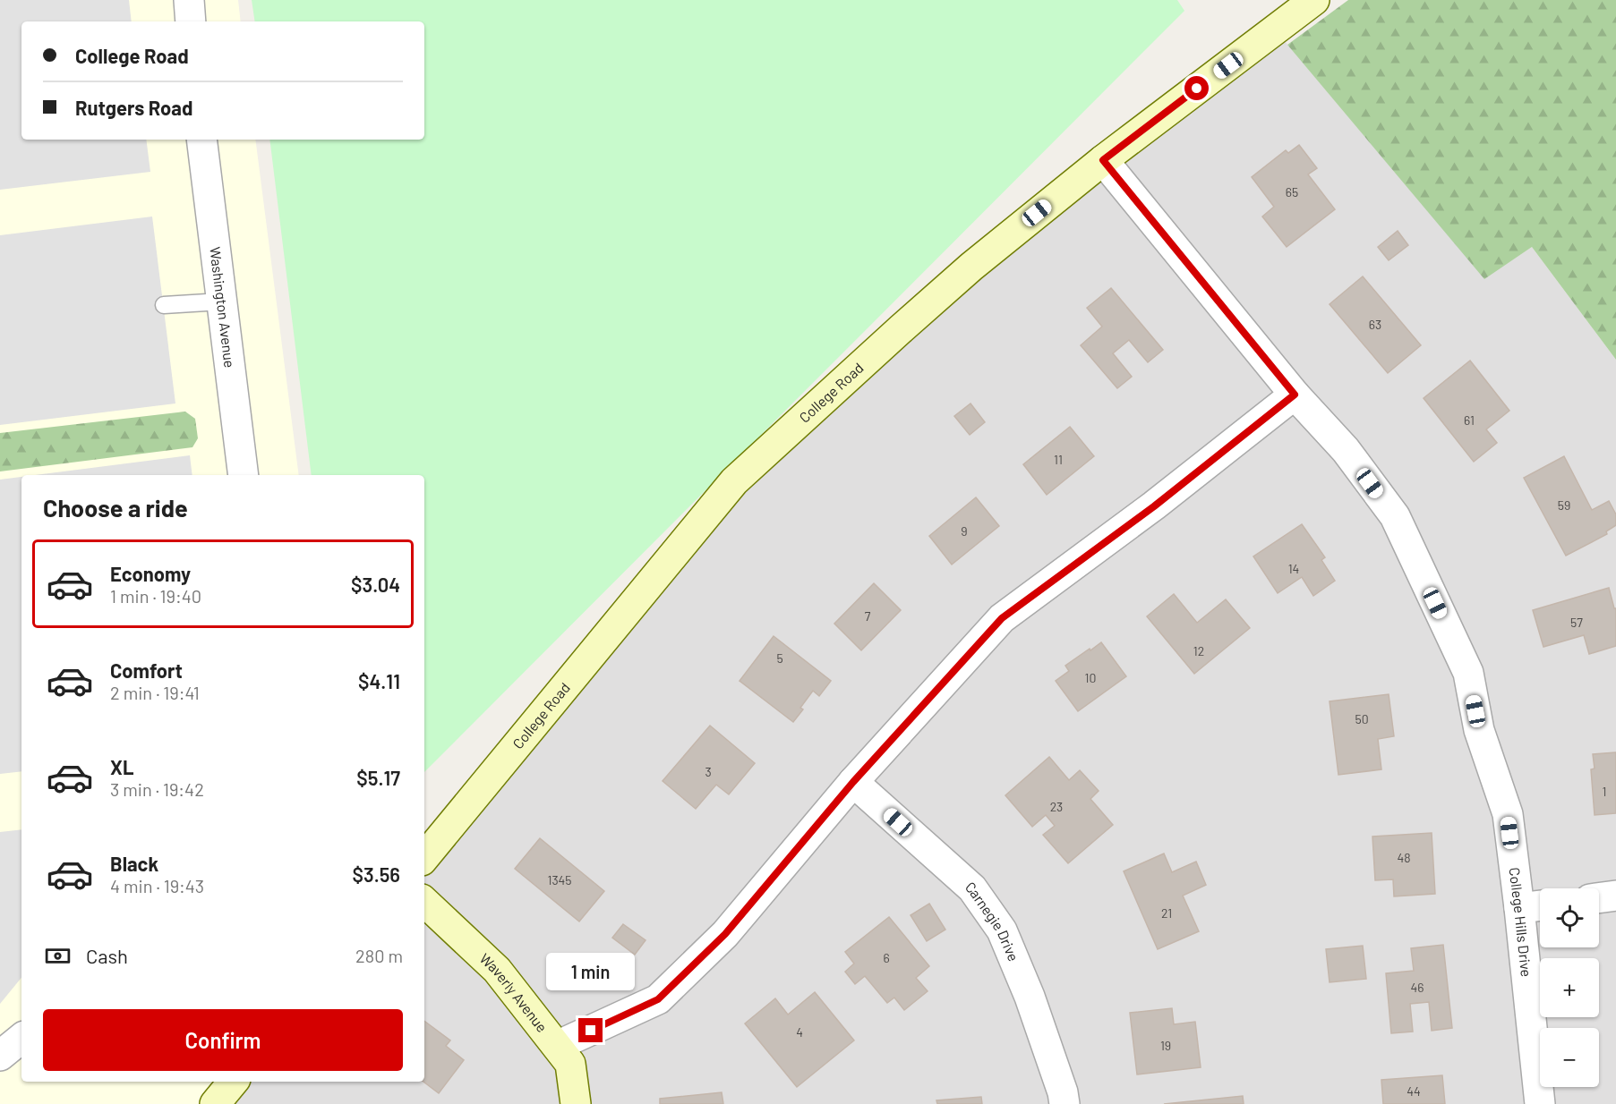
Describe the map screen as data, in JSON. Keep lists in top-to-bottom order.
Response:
{
  "streets": {
    "street": [
      "Washington Avenue",
      "College Road",
      "Carnegie Drive",
      "College Hills Drive",
      "Waverly Avenue"
    ]
  },
  "crossings": [
    ["College Road", "College Hills Drive"]
  ],
  "house_numbers": [
    "65",
    "63",
    "61",
    "11",
    "59",
    "9",
    "14",
    "7",
    "57",
    "12",
    "5",
    "10",
    "50",
    "3",
    "1",
    "23",
    "48",
    "1345",
    "21",
    "6",
    "46",
    "4",
    "19",
    "44"
  ],
  "page": {
    "banner": ["College Road", "Rutgers Road"],
    "heading": "Choose a ride",
    "list": [
      {
        "name": "Economy",
        "note": "1 min · 19:40",
        "value": "$3.04"
      },
      {
        "name": "Comfort",
        "note": "2 min · 19:41",
        "value": "$4.11"
      },
      {
        "name": "XL",
        "note": "3 min · 19:42",
        "value": "$5.17"
      },
      {
        "name": "Black",
        "note": "4 min · 19:43",
        "value": "$3.56"
      }
    ],
    "map_buttons": ["+", "−"],
    "pay": ["Cash", "280 m"],
    "bubble": "1 min",
    "buttons": "Confirm"
  }
}
